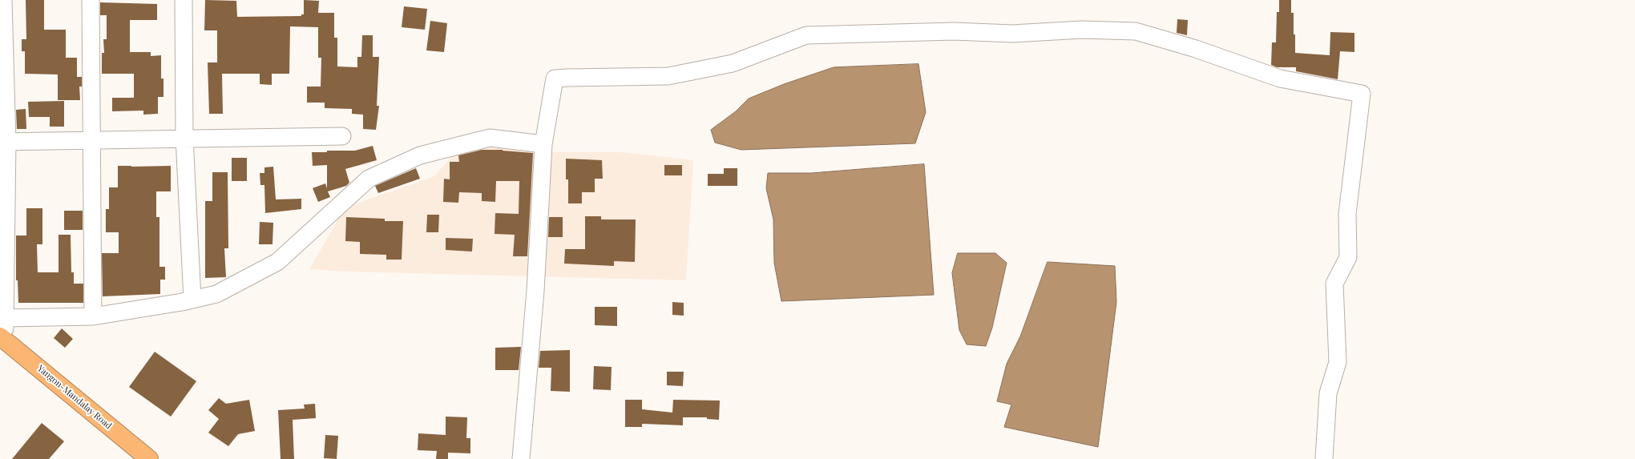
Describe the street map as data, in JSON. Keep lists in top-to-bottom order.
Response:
{
  "streets": {
    "highway": ["Yangon-Mandalay Road"]
  }
}
